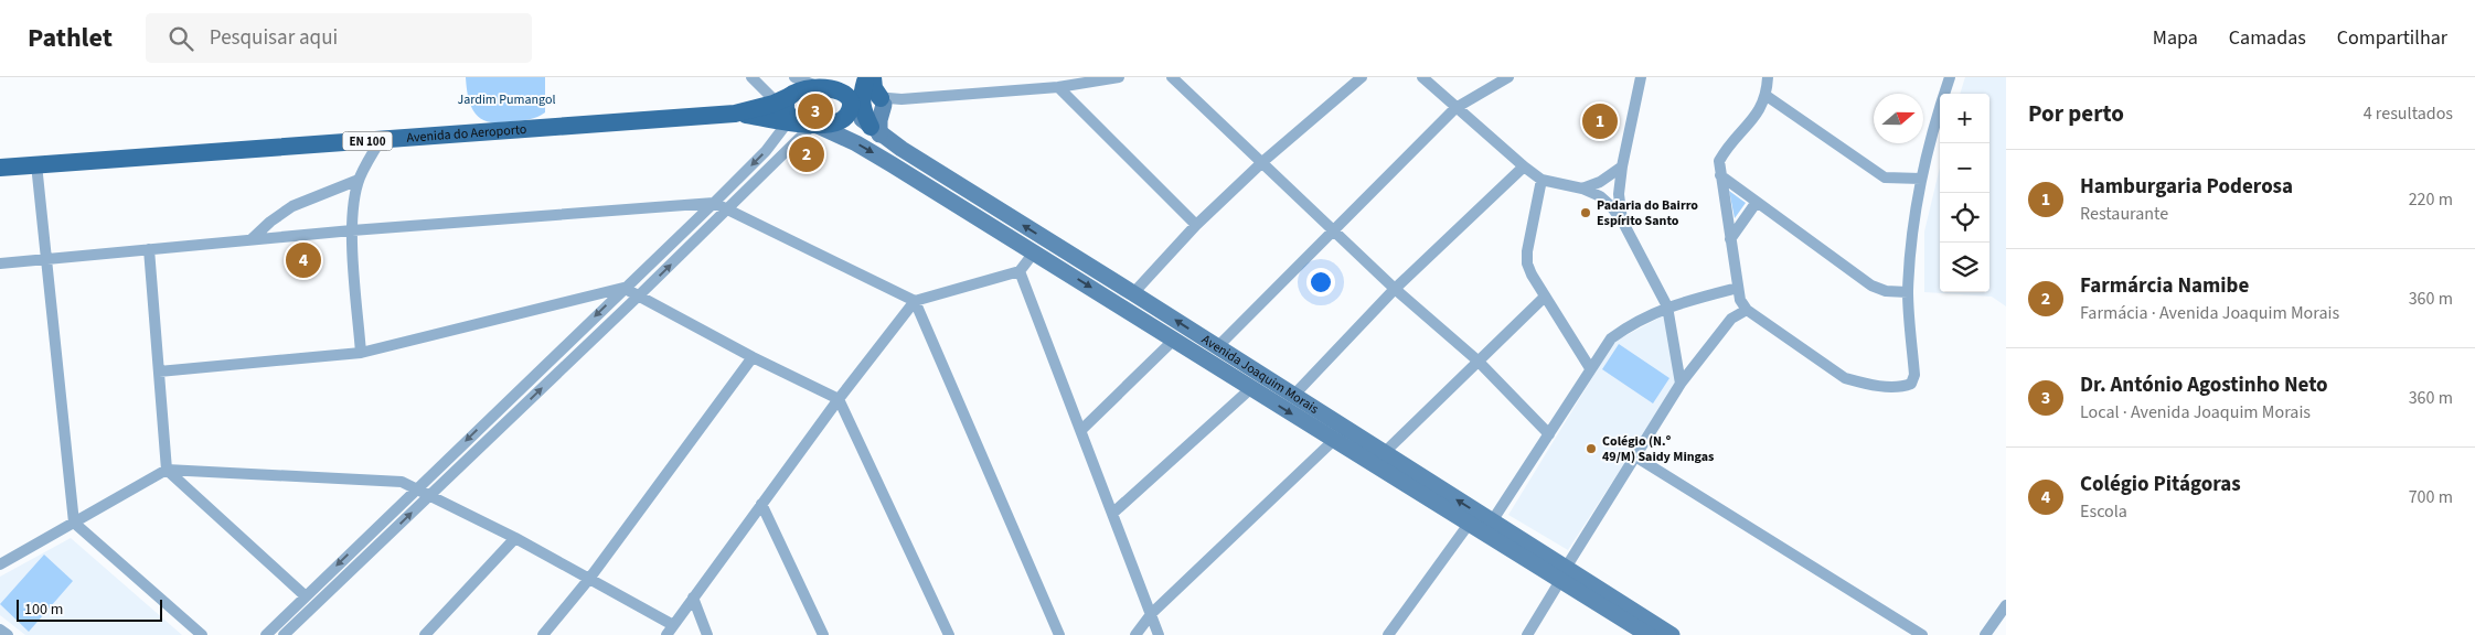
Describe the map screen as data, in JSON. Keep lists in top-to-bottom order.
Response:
{
  "streets": {
    "main road": ["Avenida do Aeroporto", "EN 100"],
    "street": ["Avenida Joaquim Morais"]
  },
  "crossings": [
    ["Avenida do Aeroporto", "EN 100"],
    ["Avenida do Aeroporto", "Avenida Joaquim Morais"],
    ["EN 100", "Avenida Joaquim Morais"]
  ],
  "parks": ["Jardim Pumangol"],
  "places": ["Padaria do Bairro Espírito Santo", "Colégio (N.º 49/M) Saidy Mingas"],
  "scale_bar": "100 m",
  "north": "right",
  "page": {
    "header": "Pathlet",
    "search": "Pesquisar aqui",
    "nav": ["Mapa", "Camadas", "Compartilhar"],
    "heading": ["Por perto", "4 resultados"],
    "pins": [
      "3",
      "1",
      "2",
      "4"
    ],
    "map_buttons": ["+", "−"],
    "list": [
      {
        "mark": "1",
        "name": "Hamburgaria Poderosa",
        "note": "Restaurante",
        "value": "220 m"
      },
      {
        "mark": "2",
        "name": "Farmárcia Namibe",
        "note": "Farmácia · Avenida Joaquim Morais",
        "value": "360 m"
      },
      {
        "mark": "3",
        "name": "Dr. António Agostinho Neto",
        "note": "Local · Avenida Joaquim Morais",
        "value": "360 m"
      },
      {
        "mark": "4",
        "name": "Colégio Pitágoras",
        "note": "Escola",
        "value": "700 m"
      }
    ],
    "scale": "100 m"
  }
}
